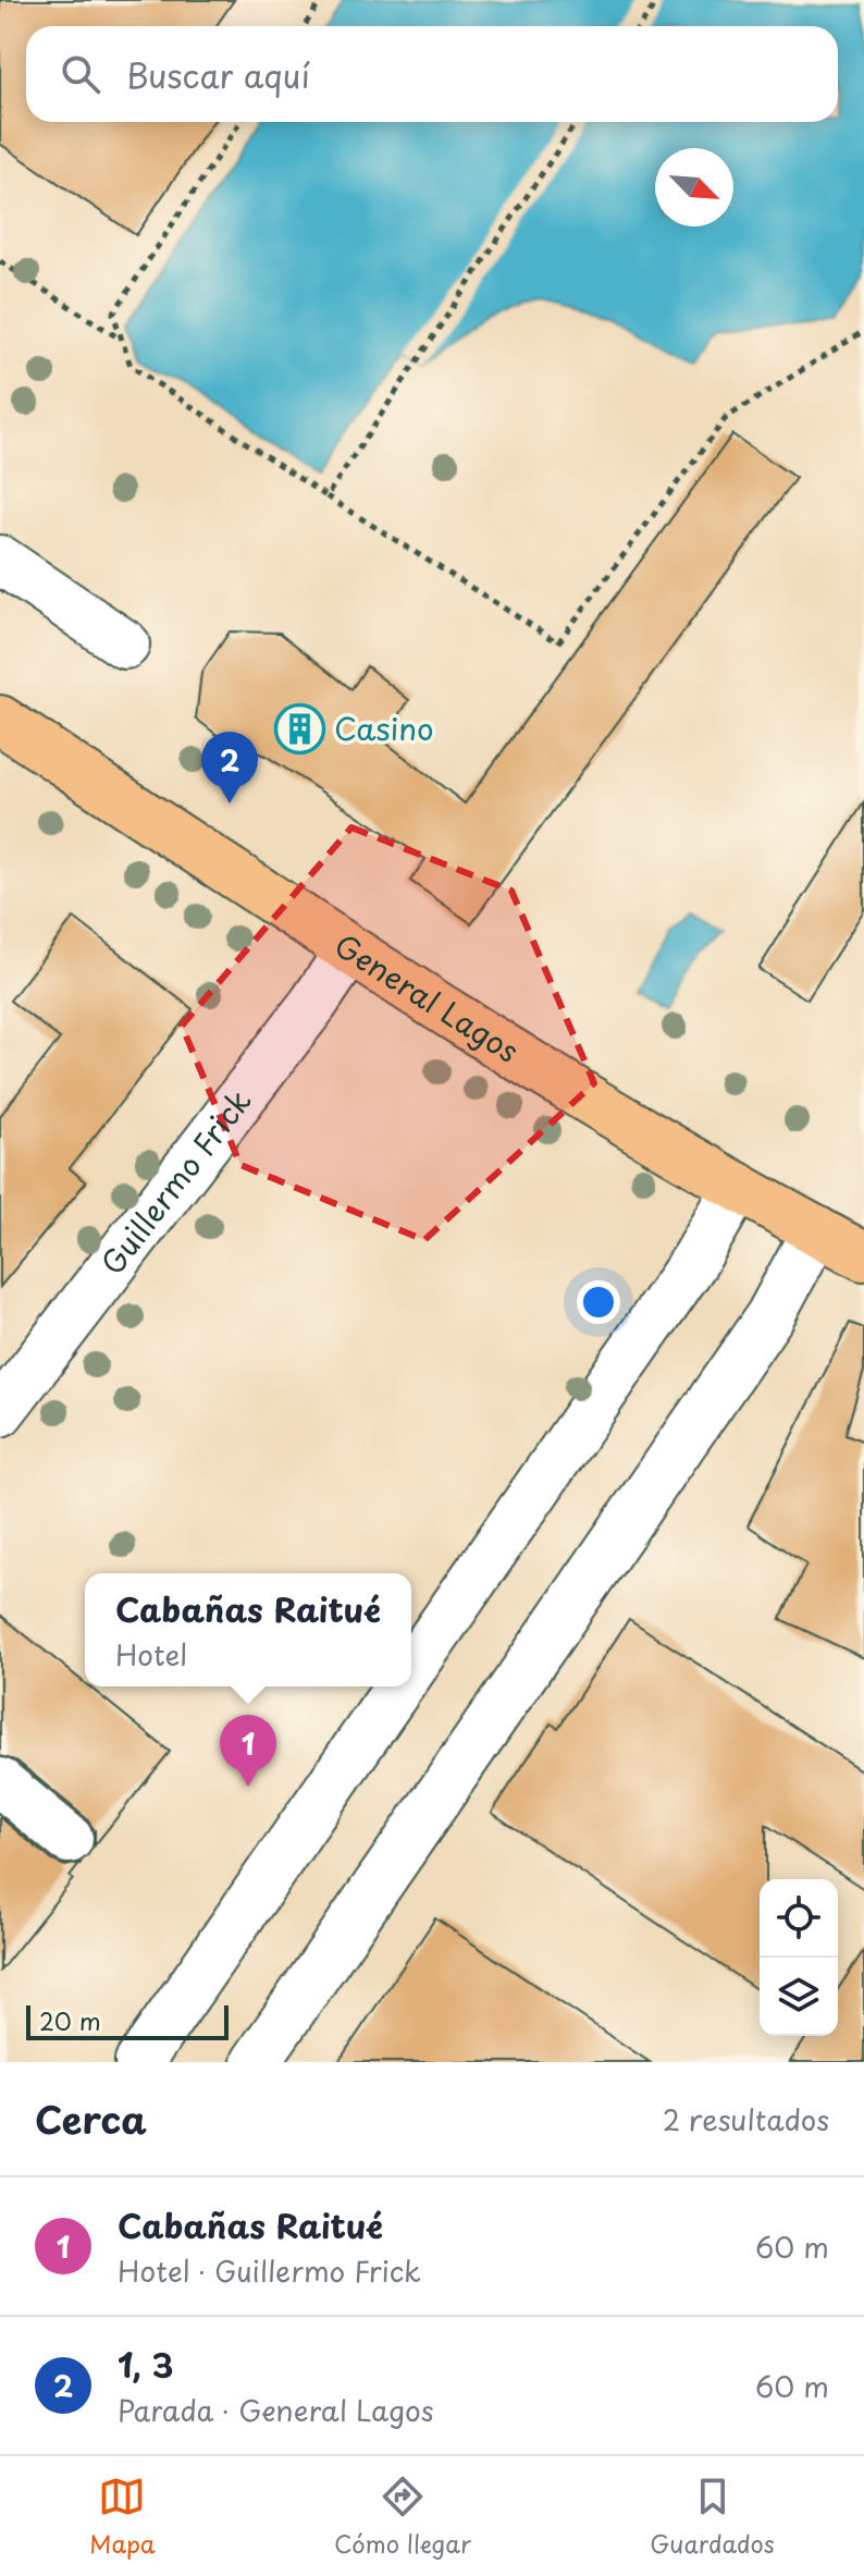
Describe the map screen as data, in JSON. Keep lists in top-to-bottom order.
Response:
{
  "streets": {
    "main road": ["General Lagos"],
    "street": ["Guillermo Frick"]
  },
  "crossings": [
    ["General Lagos", "Guillermo Frick"]
  ],
  "places": {
    "building": ["Casino"]
  },
  "scale_bar": "20 m",
  "north": "bottom right",
  "page": {
    "search": "Buscar aquí",
    "pins": ["2", "1"],
    "popup": ["Cabañas Raitué", "Hotel"],
    "scale": "20 m",
    "heading": ["Cerca", "2 resultados"],
    "list": [
      {
        "mark": "1",
        "name": "Cabañas Raitué",
        "note": "Hotel · Guillermo Frick",
        "value": "60 m"
      },
      {
        "mark": "2",
        "name": "1, 3",
        "note": "Parada · General Lagos",
        "value": "60 m"
      }
    ],
    "nav": ["Mapa", "Cómo llegar", "Guardados"]
  }
}
